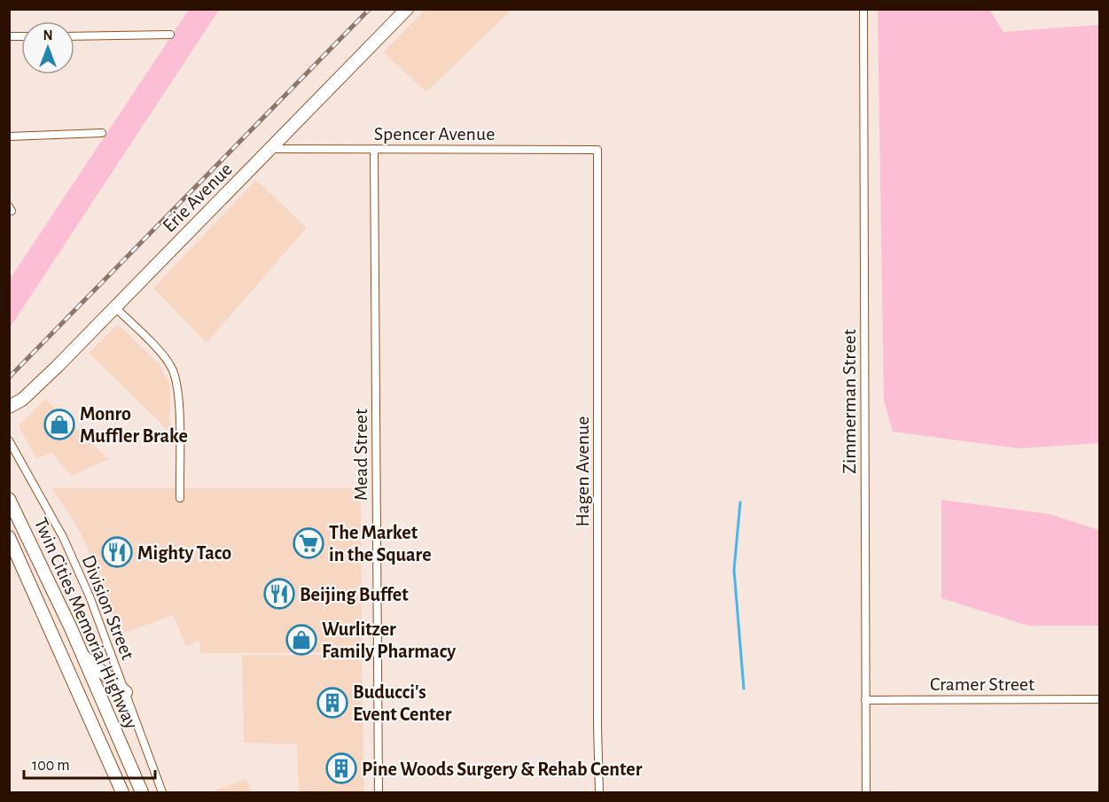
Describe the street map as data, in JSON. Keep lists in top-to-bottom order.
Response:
{
  "streets": {
    "main road": ["Erie Avenue", "Twin Cities Memorial Highway"],
    "street": [
      "Spencer Avenue",
      "Zimmerman Street",
      "Mead Street",
      "Hagen Avenue",
      "Division Street",
      "Cramer Street"
    ]
  },
  "crossings": [
    ["Spencer Avenue", "Erie Avenue"],
    ["Spencer Avenue", "Mead Street"],
    ["Spencer Avenue", "Hagen Avenue"],
    ["Zimmerman Street", "Cramer Street"]
  ],
  "places": {
    "shop": ["Monro Muffler Brake", "Wurlitzer Family Pharmacy"],
    "supermarket": ["The Market in the Square"],
    "restaurant": ["Mighty Taco", "Beijing Buffet"],
    "building": ["Buducci's Event Center", "Pine Woods Surgery & Rehab Center"]
  },
  "scale_bar": "100 m",
  "north": "top"
}
